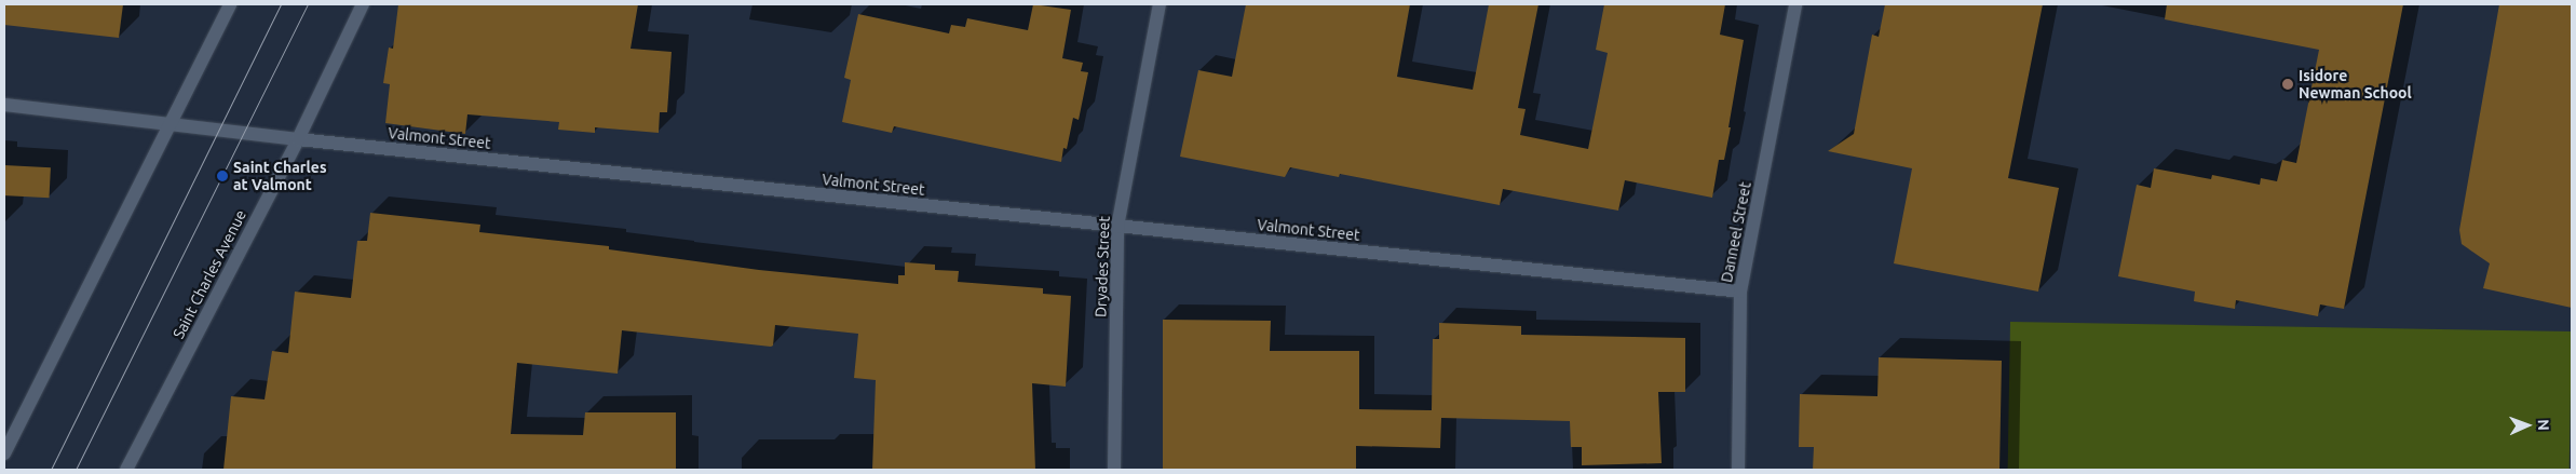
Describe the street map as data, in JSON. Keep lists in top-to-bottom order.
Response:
{
  "streets": {
    "street": [
      "Valmont Street",
      "Danneel Street",
      "Dryades Street",
      "Saint Charles Avenue"
    ]
  },
  "crossings": [
    ["Valmont Street", "Danneel Street"],
    ["Valmont Street", "Dryades Street"],
    ["Valmont Street", "Saint Charles Avenue"]
  ],
  "places": ["Isidore Newman School", "Saint Charles at Valmont"],
  "north": "right"
}
